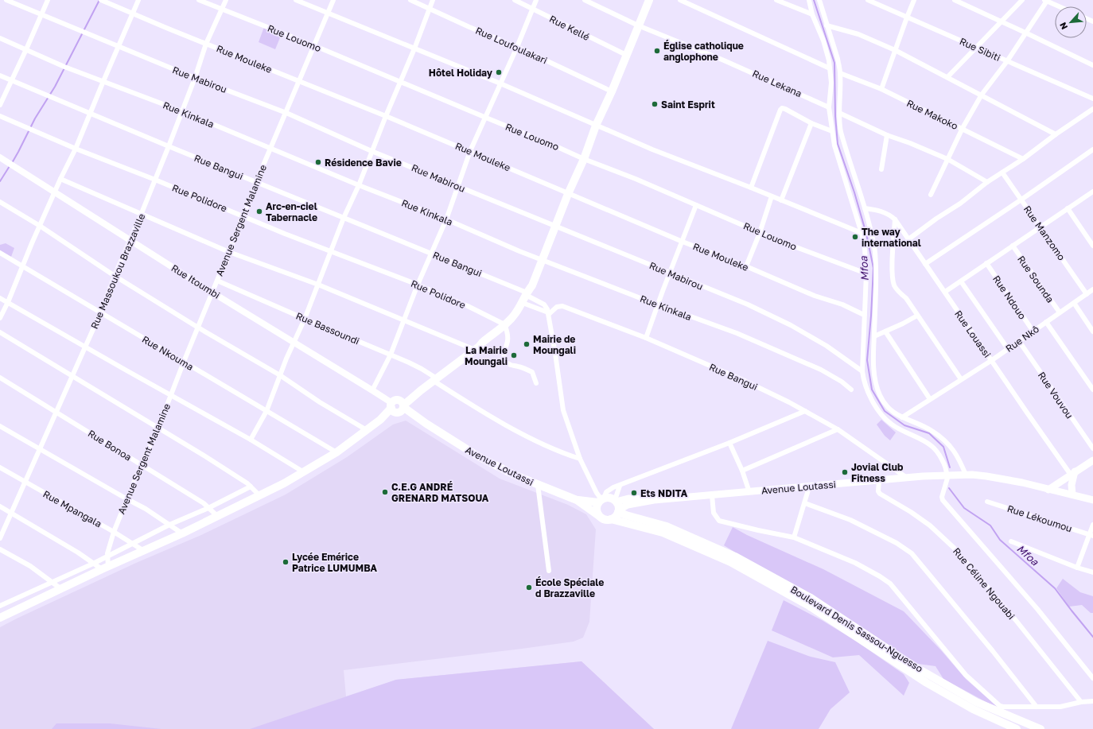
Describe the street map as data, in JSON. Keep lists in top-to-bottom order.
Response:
{
  "streets": {
    "main road": ["Avenue Loutassi", "Boulevard Denis Sassou-Nguesso"],
    "street": [
      "Rue Kellé",
      "Rue Louomo",
      "Rue Loufoulakari",
      "Rue Sibiti",
      "Rue Mouleke",
      "Rue Mabirou",
      "Rue Lekana",
      "Rue Kinkala",
      "Rue Makoko",
      "Rue Bangui",
      "Rue Polidore",
      "Avenue Sergent Malamine",
      "Rue Manzomo",
      "Rue Massoukou Brazzaville",
      "Rue Sounda",
      "Rue Itoumbi",
      "Rue Ndouo",
      "Rue Bassoundi",
      "Rue Louassi",
      "Rue Nkô",
      "Rue Nkouma",
      "Rue Vouvou",
      "Rue Bonoa",
      "Rue Mpangala",
      "Rue Lékoumou",
      "Rue Céline Ngouabi"
    ]
  },
  "crossings": [
    ["Rue Louomo", "Avenue Sergent Malamine"],
    ["Rue Louomo", "Rue Massoukou Brazzaville"],
    ["Rue Mouleke", "Avenue Sergent Malamine"],
    ["Rue Mouleke", "Rue Massoukou Brazzaville"],
    ["Rue Mabirou", "Avenue Sergent Malamine"],
    ["Rue Mabirou", "Rue Massoukou Brazzaville"],
    ["Rue Kinkala", "Avenue Sergent Malamine"],
    ["Rue Kinkala", "Rue Massoukou Brazzaville"],
    ["Rue Bangui", "Avenue Sergent Malamine"],
    ["Rue Bangui", "Rue Massoukou Brazzaville"],
    ["Rue Bangui", "Avenue Loutassi"],
    ["Rue Polidore", "Avenue Sergent Malamine"],
    ["Rue Polidore", "Rue Massoukou Brazzaville"],
    ["Avenue Sergent Malamine", "Rue Itoumbi"],
    ["Avenue Sergent Malamine", "Rue Bassoundi"],
    ["Avenue Sergent Malamine", "Rue Nkouma"],
    ["Avenue Sergent Malamine", "Rue Bonoa"],
    ["Avenue Sergent Malamine", "Rue Mpangala"],
    ["Rue Manzomo", "Rue Nkô"],
    ["Rue Massoukou Brazzaville", "Rue Itoumbi"],
    ["Rue Massoukou Brazzaville", "Rue Nkouma"],
    ["Rue Massoukou Brazzaville", "Rue Bonoa"],
    ["Rue Massoukou Brazzaville", "Rue Mpangala"],
    ["Rue Sounda", "Rue Nkô"],
    ["Rue Itoumbi", "Avenue Loutassi"],
    ["Rue Ndouo", "Rue Nkô"],
    ["Rue Louassi", "Rue Nkô"],
    ["Rue Nkô", "Rue Vouvou"],
    ["Avenue Loutassi", "Rue Céline Ngouabi"],
    ["Avenue Loutassi", "Boulevard Denis Sassou-Nguesso"]
  ],
  "water": ["Mfoa"],
  "places": [
    "Église catholique anglophone",
    "Hôtel Holiday",
    "Saint Esprit",
    "Résidence Bavie",
    "Arc-en-ciel Tabernacle",
    "The way international",
    "Mairie de Moungali",
    "La Mairie Moungali",
    "Jovial Club Fitness",
    "C.E.G ANDRÉ GRENARD MATSOUA",
    "Ets NDITA",
    "Lycée Emérice Patrice LUMUMBA",
    "École Spéciale d Brazzaville"
  ],
  "north": "bottom left"
}
